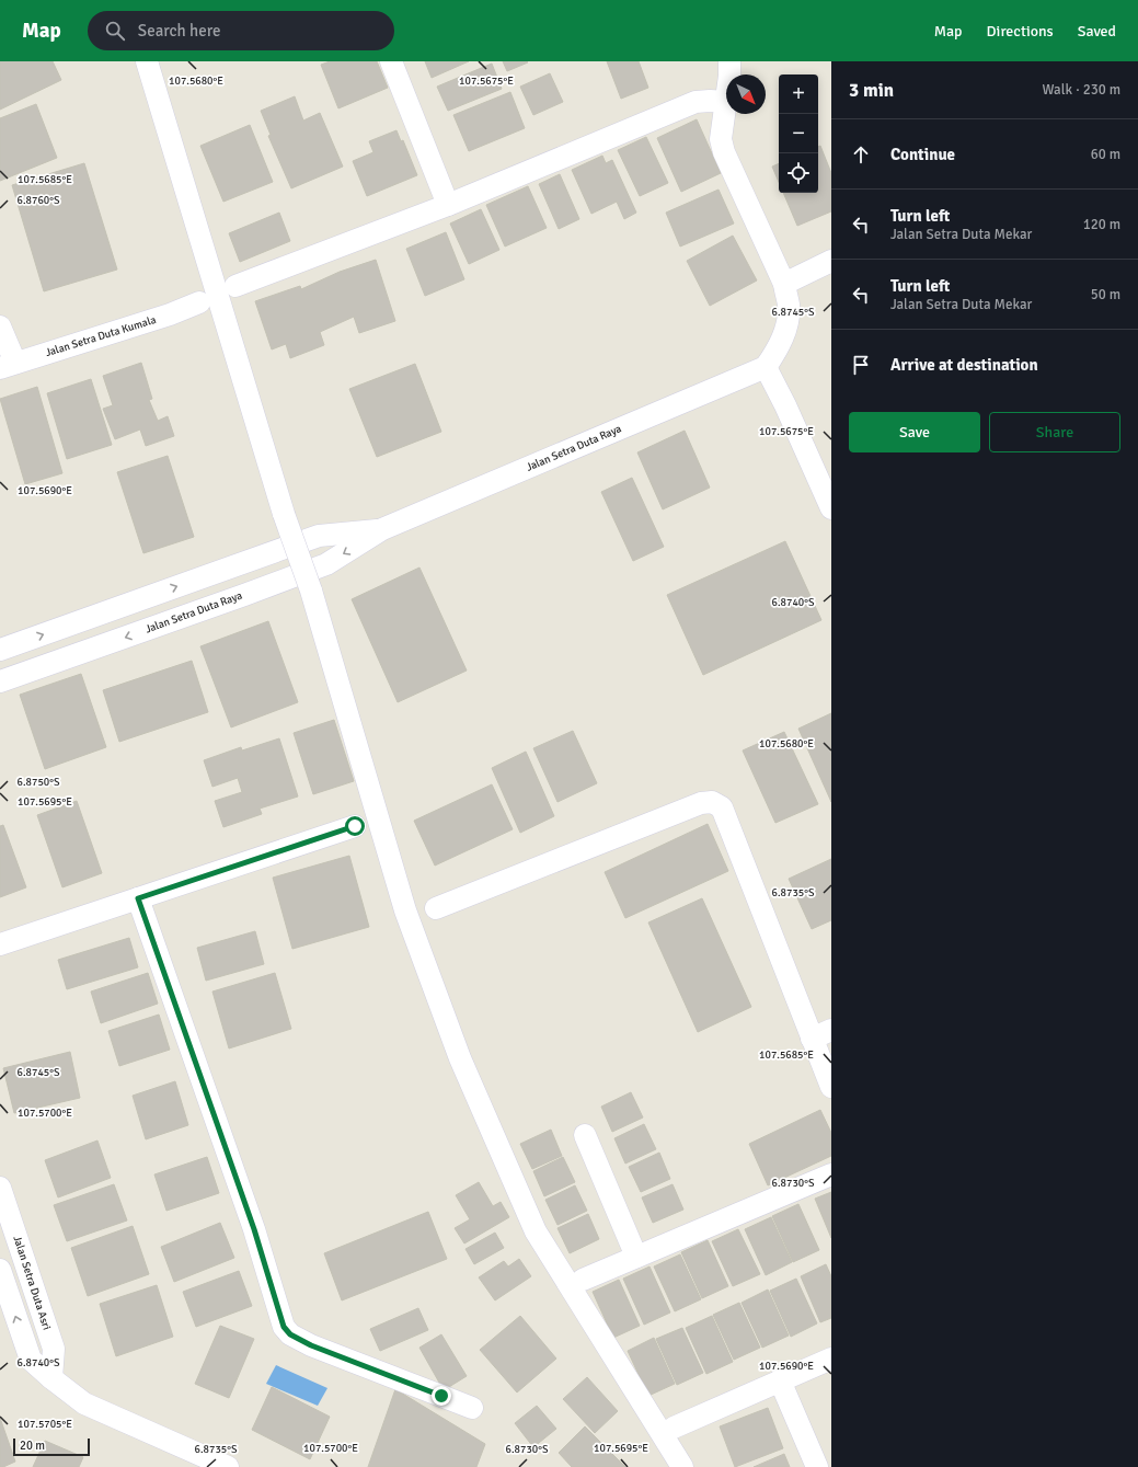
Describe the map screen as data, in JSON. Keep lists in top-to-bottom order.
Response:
{
  "streets": {
    "street": ["Jalan Setra Duta Kumala", "Jalan Setra Duta Raya", "Jalan Setra Duta Asri"]
  },
  "scale_bar": "20 m",
  "north": "bottom right",
  "page": {
    "header": "Map",
    "search": "Search here",
    "nav": ["Map", "Directions", "Saved"],
    "heading": ["3 min", "Walk · 230 m"],
    "map_buttons": ["+", "−"],
    "list": [
      ["Continue", "60 m"],
      ["Turn left", "Jalan Setra Duta Mekar", "120 m"],
      ["Turn left", "Jalan Setra Duta Mekar", "50 m"],
      "Arrive at destination"
    ],
    "buttons": ["Save", "Share"],
    "scale": "20 m"
  },
  "coordinates": [
    "107.5680°E",
    "107.5675°E",
    "107.5685°E",
    "6.8760°S",
    "6.8745°S",
    "107.5690°E",
    "6.8740°S",
    "6.8750°S",
    "107.5695°E",
    "6.8735°S",
    "107.5700°E",
    "6.8730°S",
    "107.5705°E"
  ]
}
